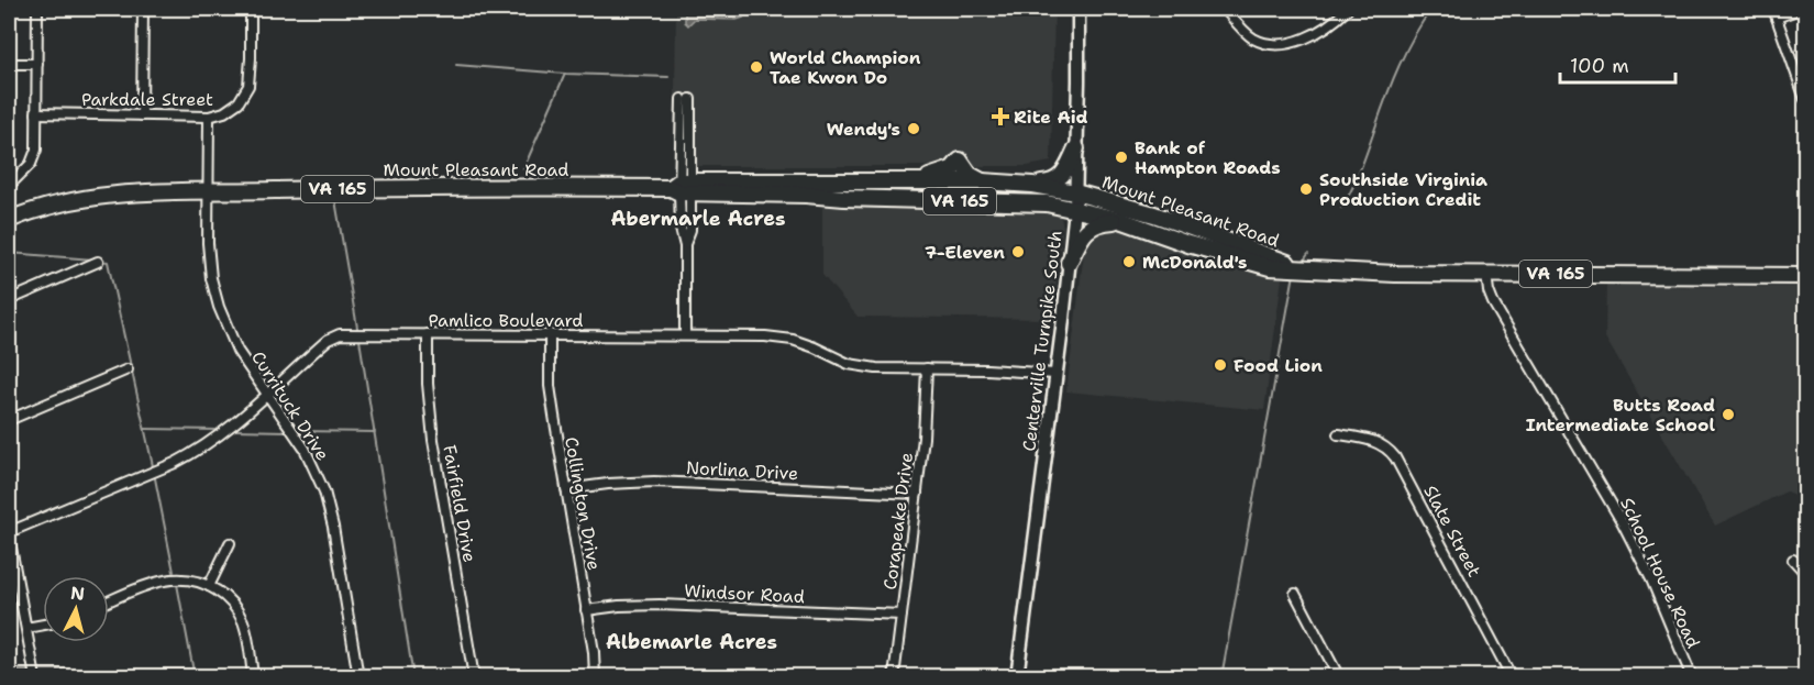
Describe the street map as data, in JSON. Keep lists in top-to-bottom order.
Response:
{
  "streets": {
    "highway": ["Mount Pleasant Road", "VA 165"],
    "main road": ["Centerville Turnpike South"],
    "street": [
      "Parkdale Street",
      "Pamlico Boulevard",
      "Currituck Drive",
      "Norlina Drive",
      "Fairfield Drive",
      "Collington Drive",
      "Corapeake Drive",
      "Slate Street",
      "School House Road",
      "Windsor Road"
    ]
  },
  "crossings": [
    ["Parkdale Street", "Currituck Drive"],
    ["Mount Pleasant Road", "Centerville Turnpike South"],
    ["Mount Pleasant Road", "Currituck Drive"],
    ["Mount Pleasant Road", "School House Road"],
    ["Pamlico Boulevard", "Centerville Turnpike South"],
    ["Pamlico Boulevard", "Currituck Drive"],
    ["Pamlico Boulevard", "Fairfield Drive"],
    ["Pamlico Boulevard", "Collington Drive"],
    ["Pamlico Boulevard", "Corapeake Drive"],
    ["Norlina Drive", "Collington Drive"],
    ["Norlina Drive", "Corapeake Drive"],
    ["Collington Drive", "Windsor Road"],
    ["Corapeake Drive", "Windsor Road"]
  ],
  "districts": ["Abermarle Acres", "Albemarle Acres"],
  "places": {
    "other": [
      "World Champion Tae Kwon Do",
      "Wendy's",
      "Bank of Hampton Roads",
      "Southside Virginia Production Credit",
      "7-Eleven",
      "McDonald's",
      "Food Lion",
      "Butts Road Intermediate School"
    ],
    "health": ["Rite Aid"]
  },
  "scale_bar": "100 m",
  "north": "top"
}
